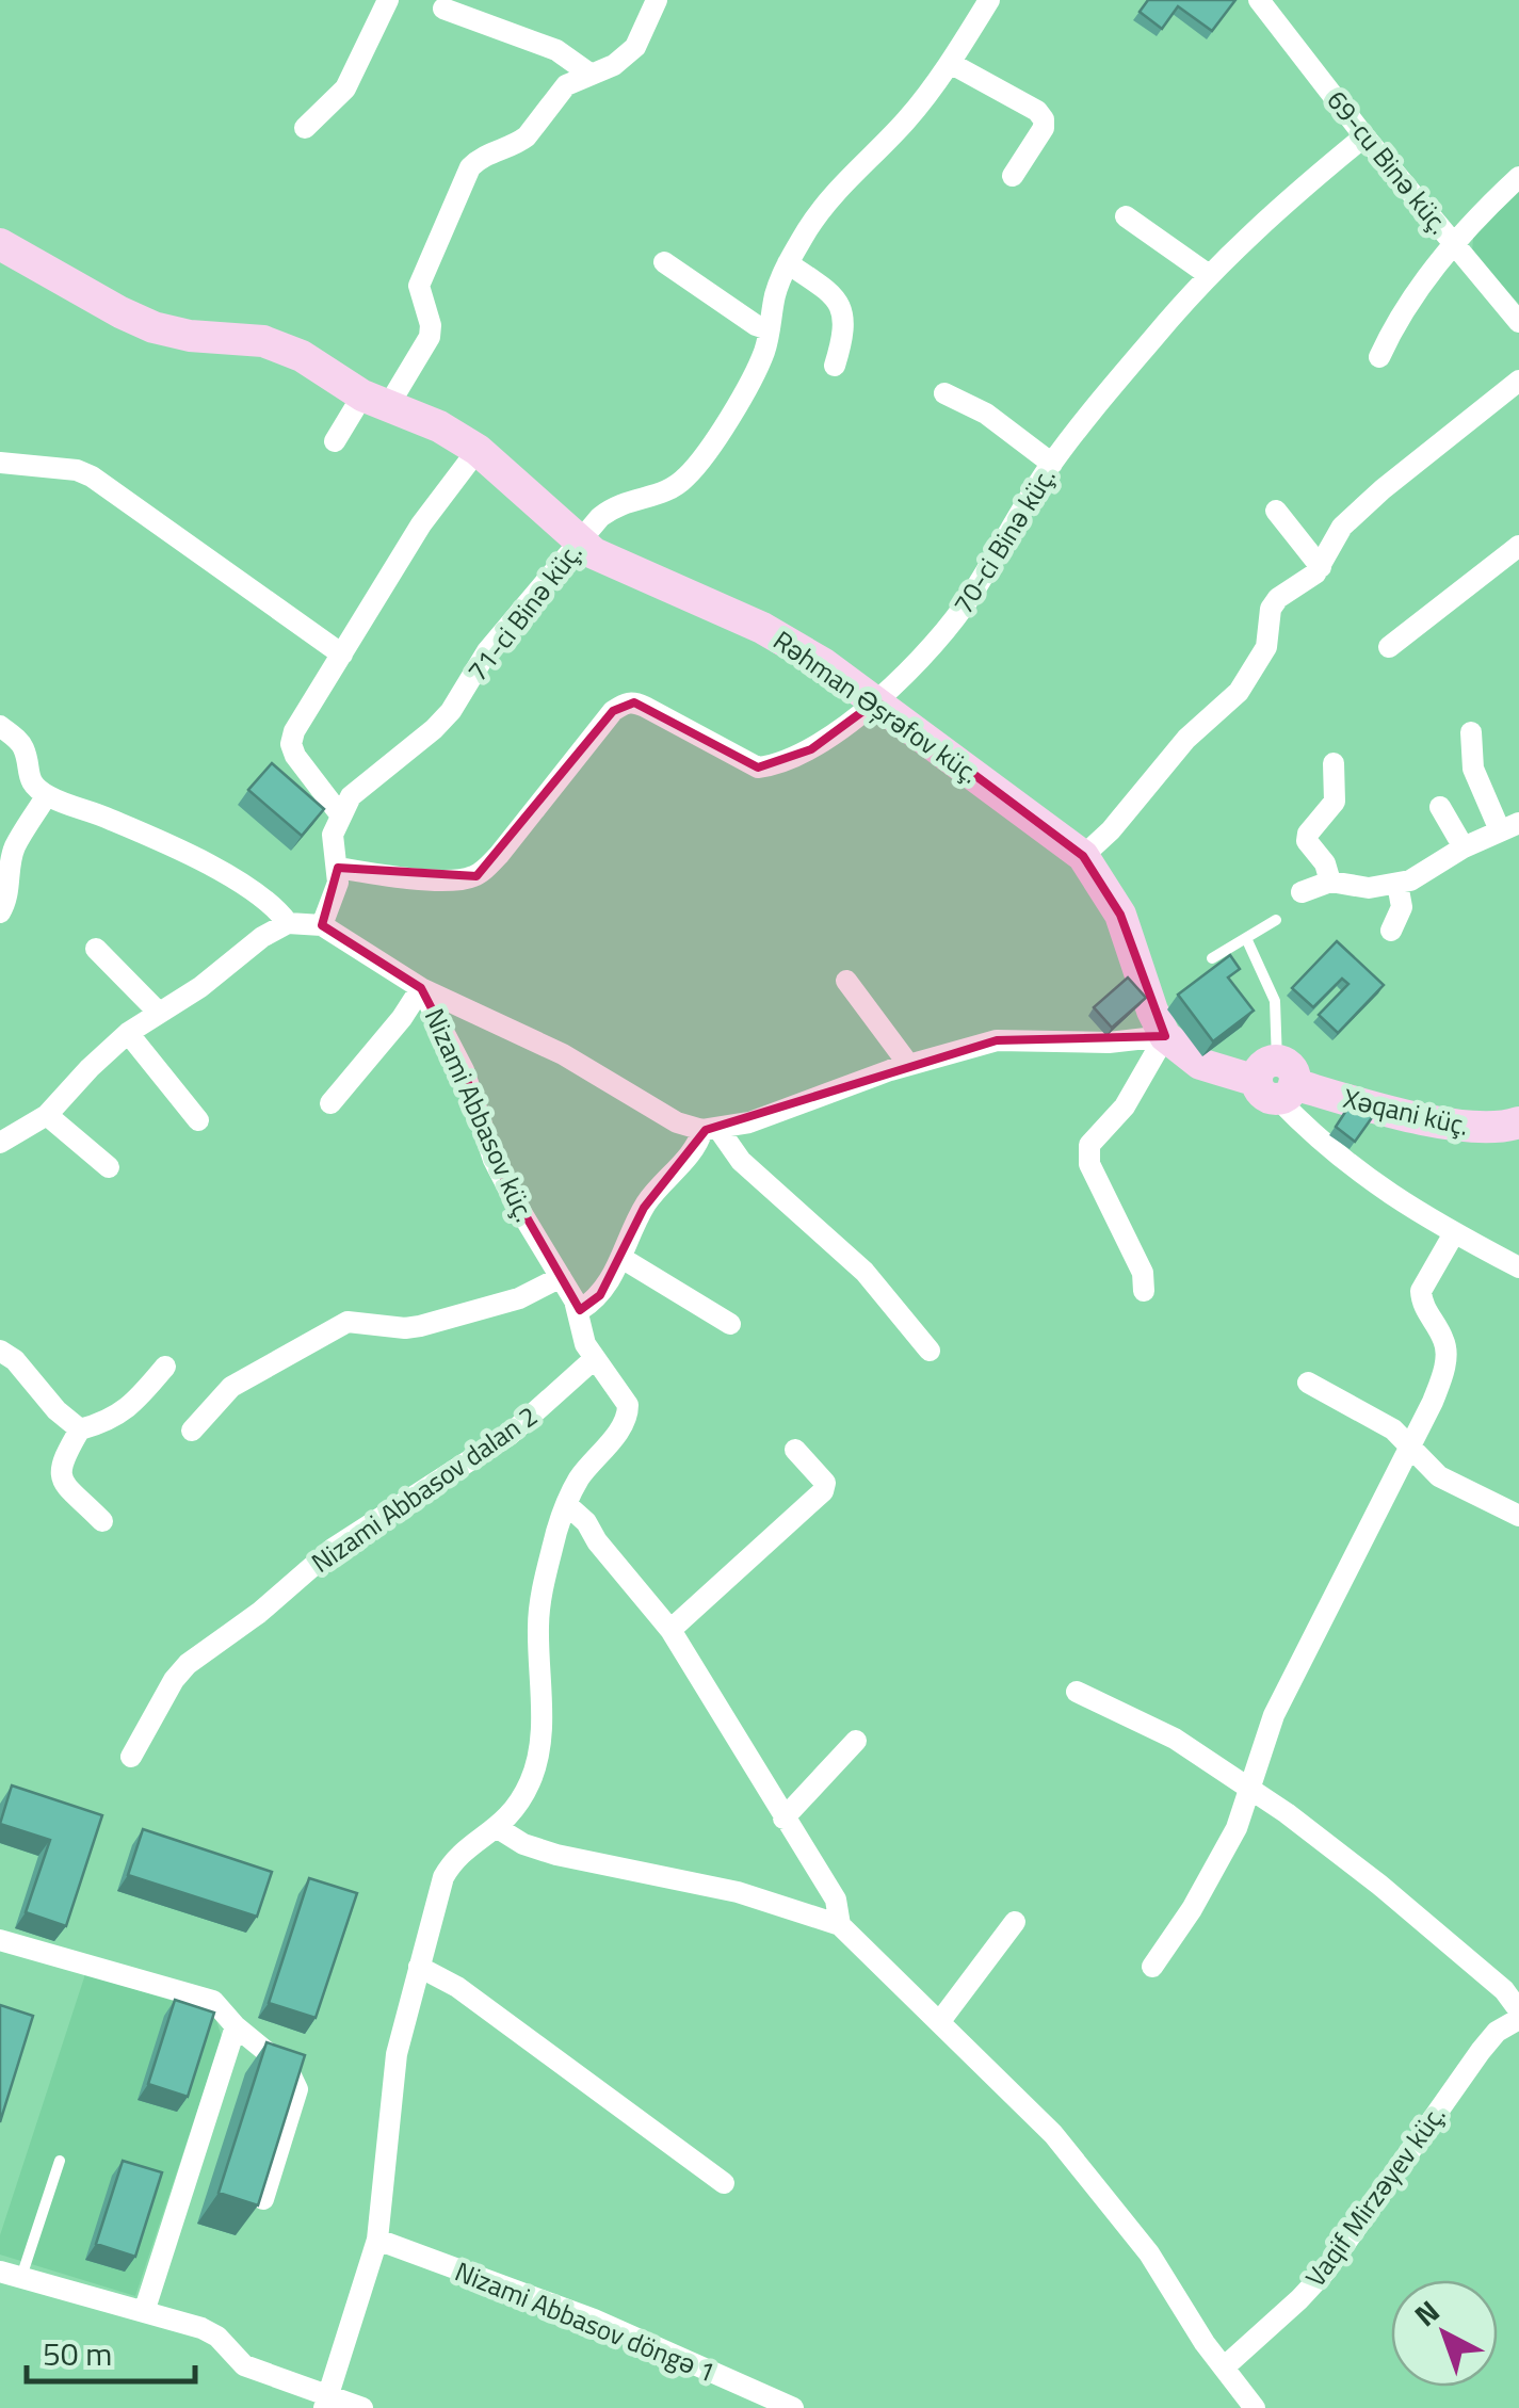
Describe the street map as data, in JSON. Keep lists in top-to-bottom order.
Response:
{
  "streets": {
    "street": [
      "69-cu Binə küç.",
      "70-ci Binə küç.",
      "71-ci Binə küç.",
      "Rəhman Əşrəfov küç.",
      "Xəqani küç.",
      "Nizami Abbasov küç.",
      "Nizami Abbasov dalan 2",
      "Vaqif Mirzəyev küç.",
      "Nizami Abbasov döngə 1"
    ]
  },
  "crossings": [
    ["69-cu Binə küç.", "70-ci Binə küç."],
    ["70-ci Binə küç.", "Rəhman Əşrəfov küç."],
    ["71-ci Binə küç.", "Rəhman Əşrəfov küç."],
    ["Nizami Abbasov küç.", "Nizami Abbasov dalan 2"],
    ["Nizami Abbasov küç.", "Nizami Abbasov döngə 1"]
  ],
  "scale_bar": "50 m",
  "north": "top left"
}
